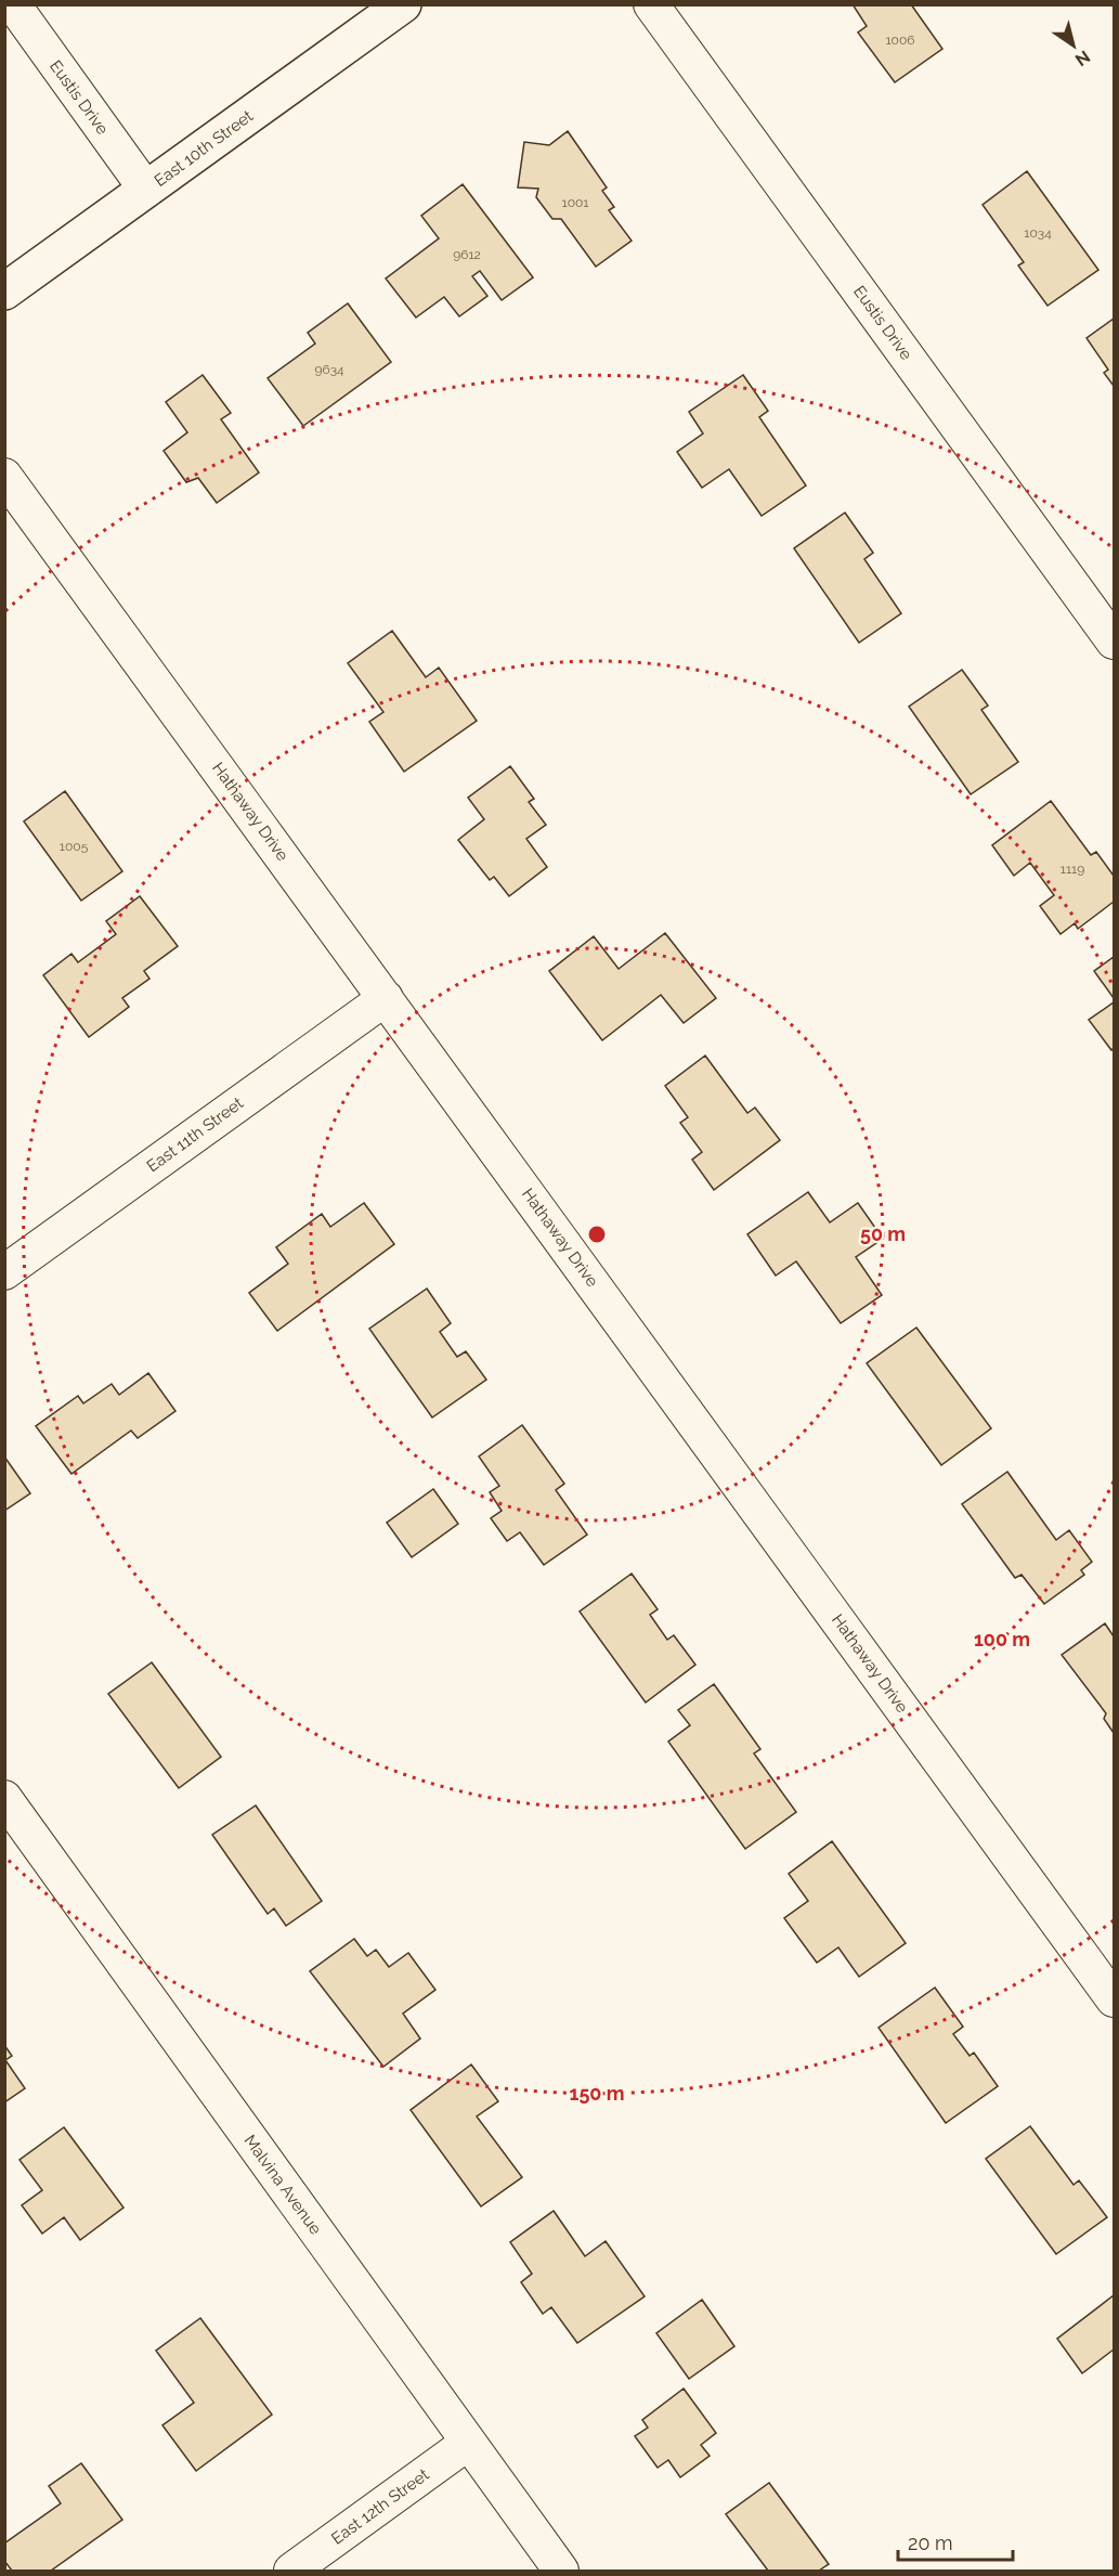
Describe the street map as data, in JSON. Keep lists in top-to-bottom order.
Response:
{
  "streets": {
    "main road": ["East 10th Street"],
    "street": [
      "Eustis Drive",
      "Hathaway Drive",
      "East 11th Street",
      "Malvina Avenue",
      "East 12th Street"
    ]
  },
  "crossings": [
    ["Eustis Drive", "East 10th Street"],
    ["Hathaway Drive", "East 11th Street"],
    ["Malvina Avenue", "East 12th Street"]
  ],
  "house_numbers": [
    "1006",
    "1001",
    "1034",
    "9612",
    "9634",
    "1005",
    "1119"
  ],
  "scale_bar": "20 m",
  "north": "bottom right",
  "rings": ["50 m", "100 m", "150 m"]
}
